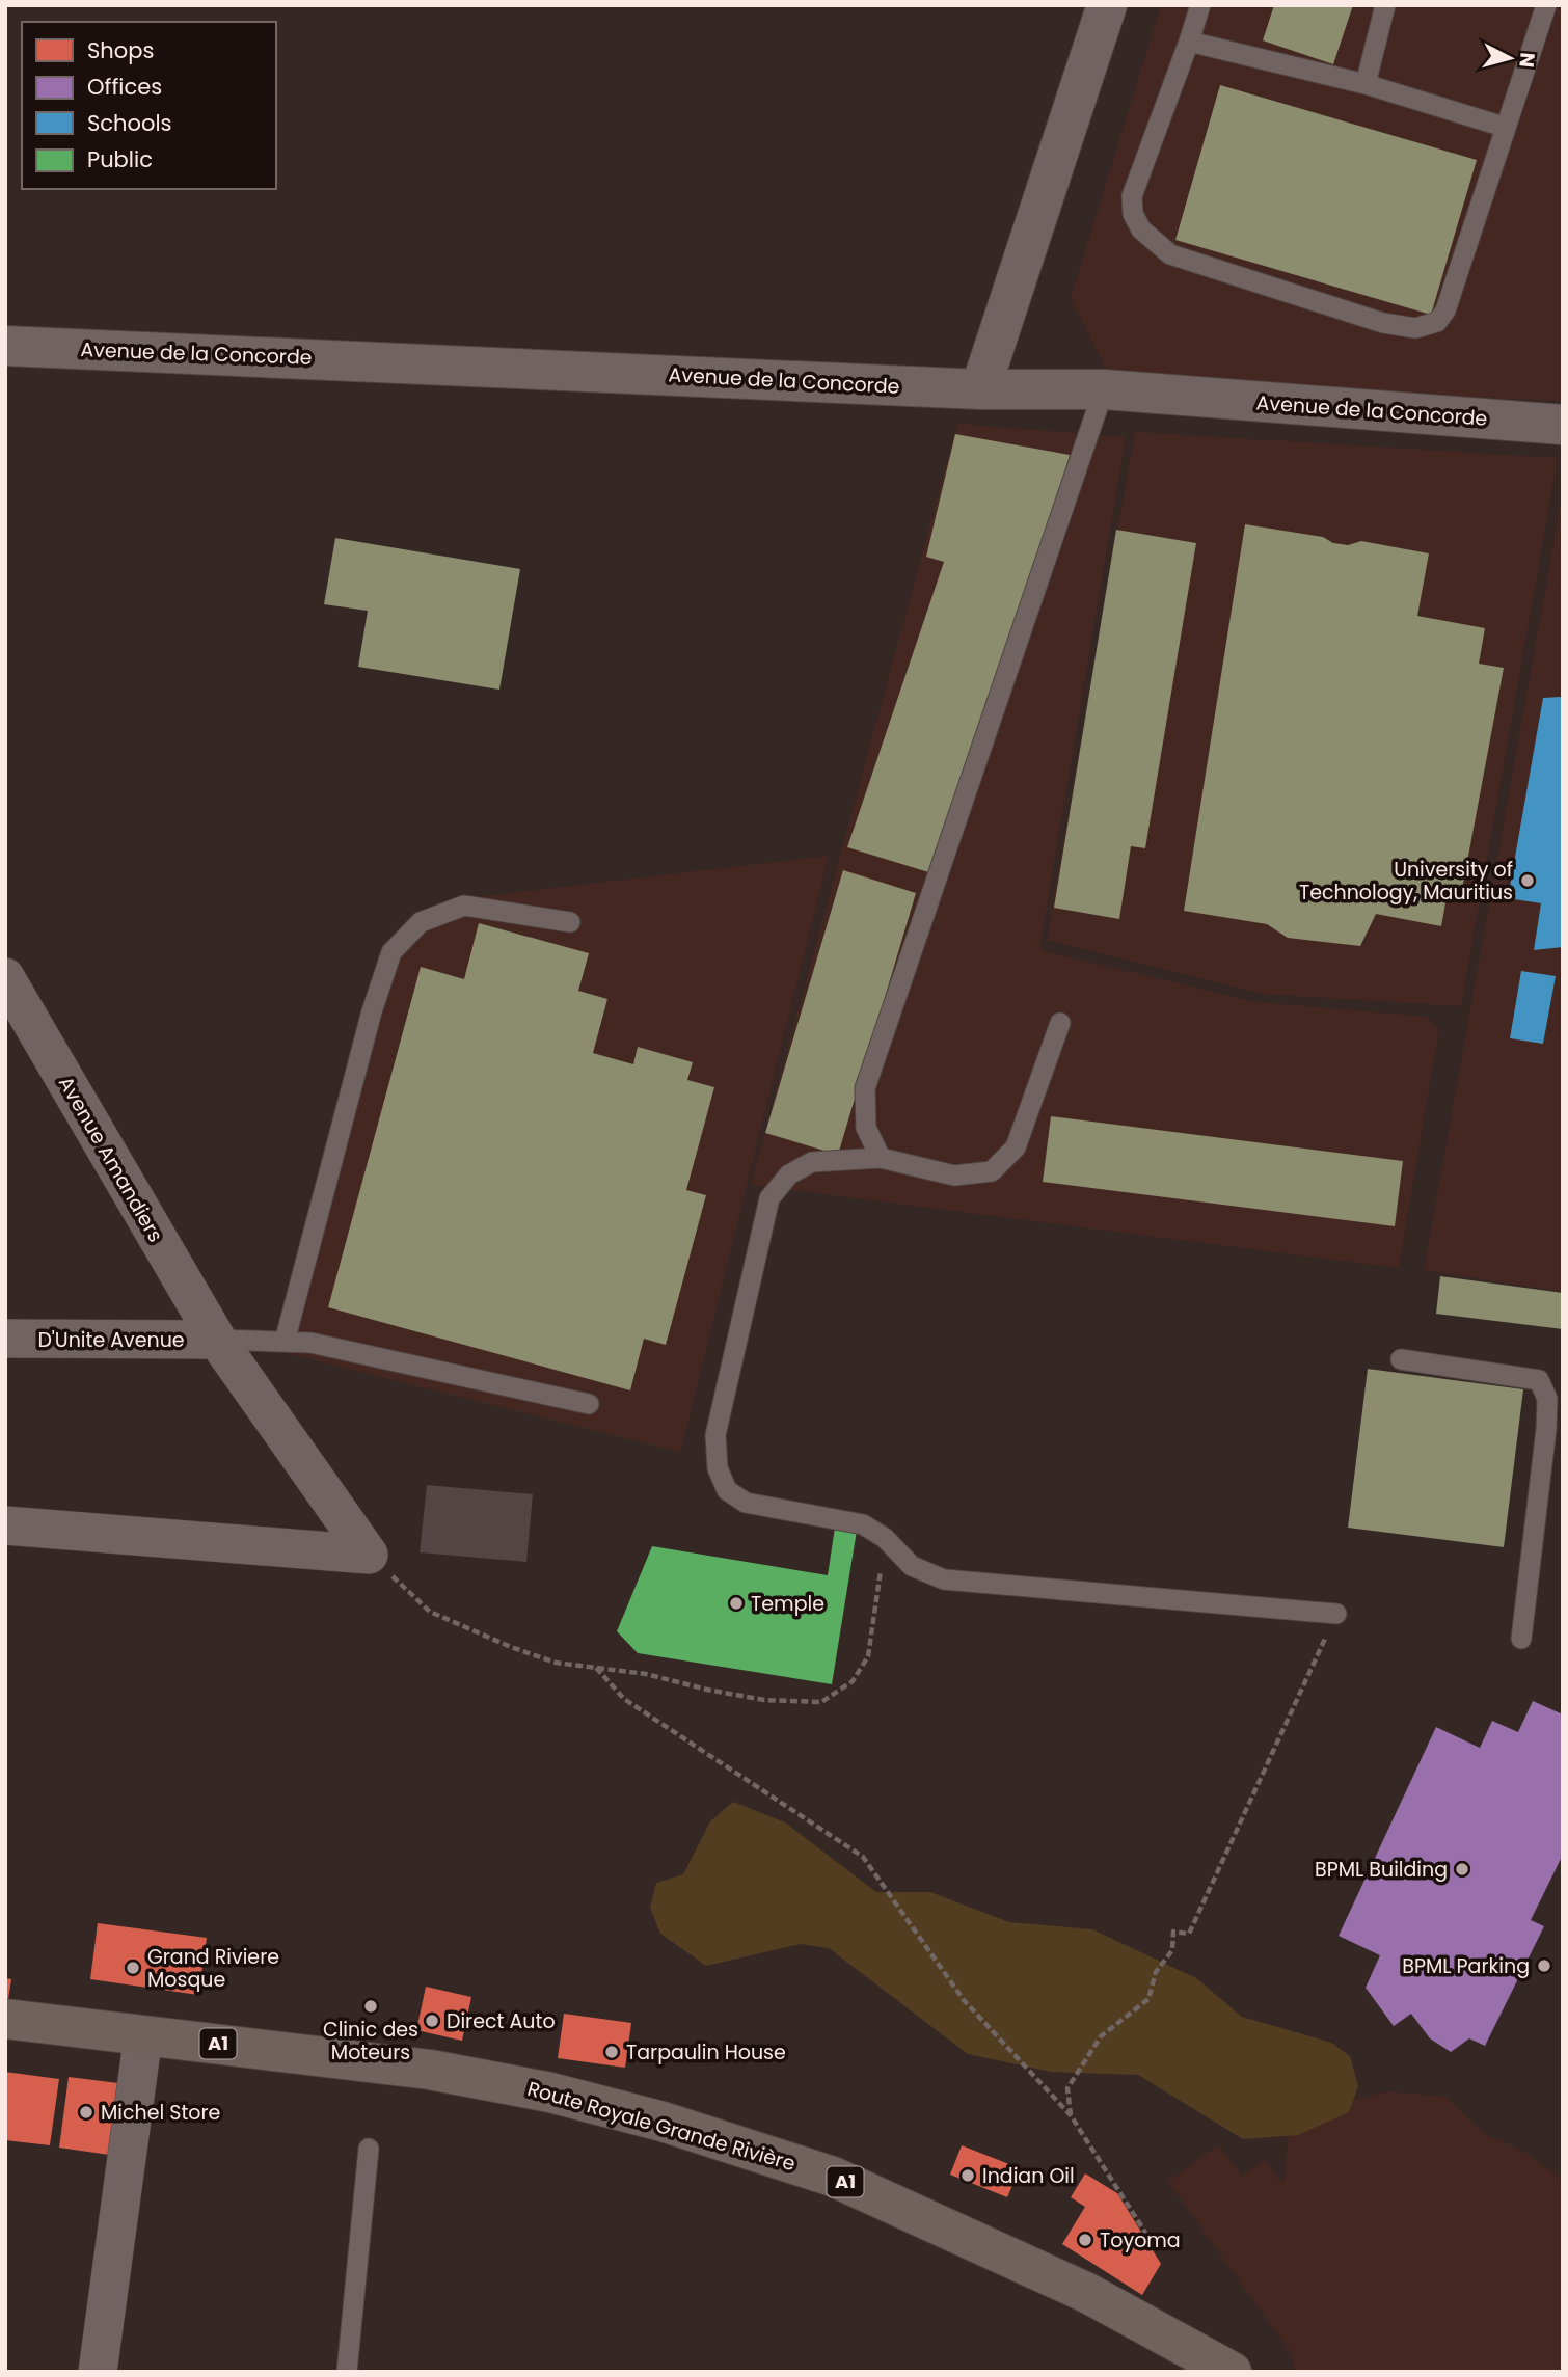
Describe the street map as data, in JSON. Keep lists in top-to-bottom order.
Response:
{
  "streets": {
    "main road": ["A1", "Route Royale Grande Rivière"],
    "street": ["Avenue de la Concorde", "Avenue Amandiers", "D'Unite Avenue"]
  },
  "crossings": [
    ["Avenue Amandiers", "D'Unite Avenue"]
  ],
  "places": [
    "University of Technology, Mauritius",
    "Temple",
    "BPML Building",
    "BPML Parking",
    "Grand Riviere Mosque",
    "Clinic des Moteurs",
    "Direct Auto",
    "Tarpaulin House",
    "Michel Store",
    "Indian Oil",
    "Toyoma"
  ],
  "legend": [
    "Shops",
    "Offices",
    "Schools",
    "Public"
  ],
  "north": "right"
}
